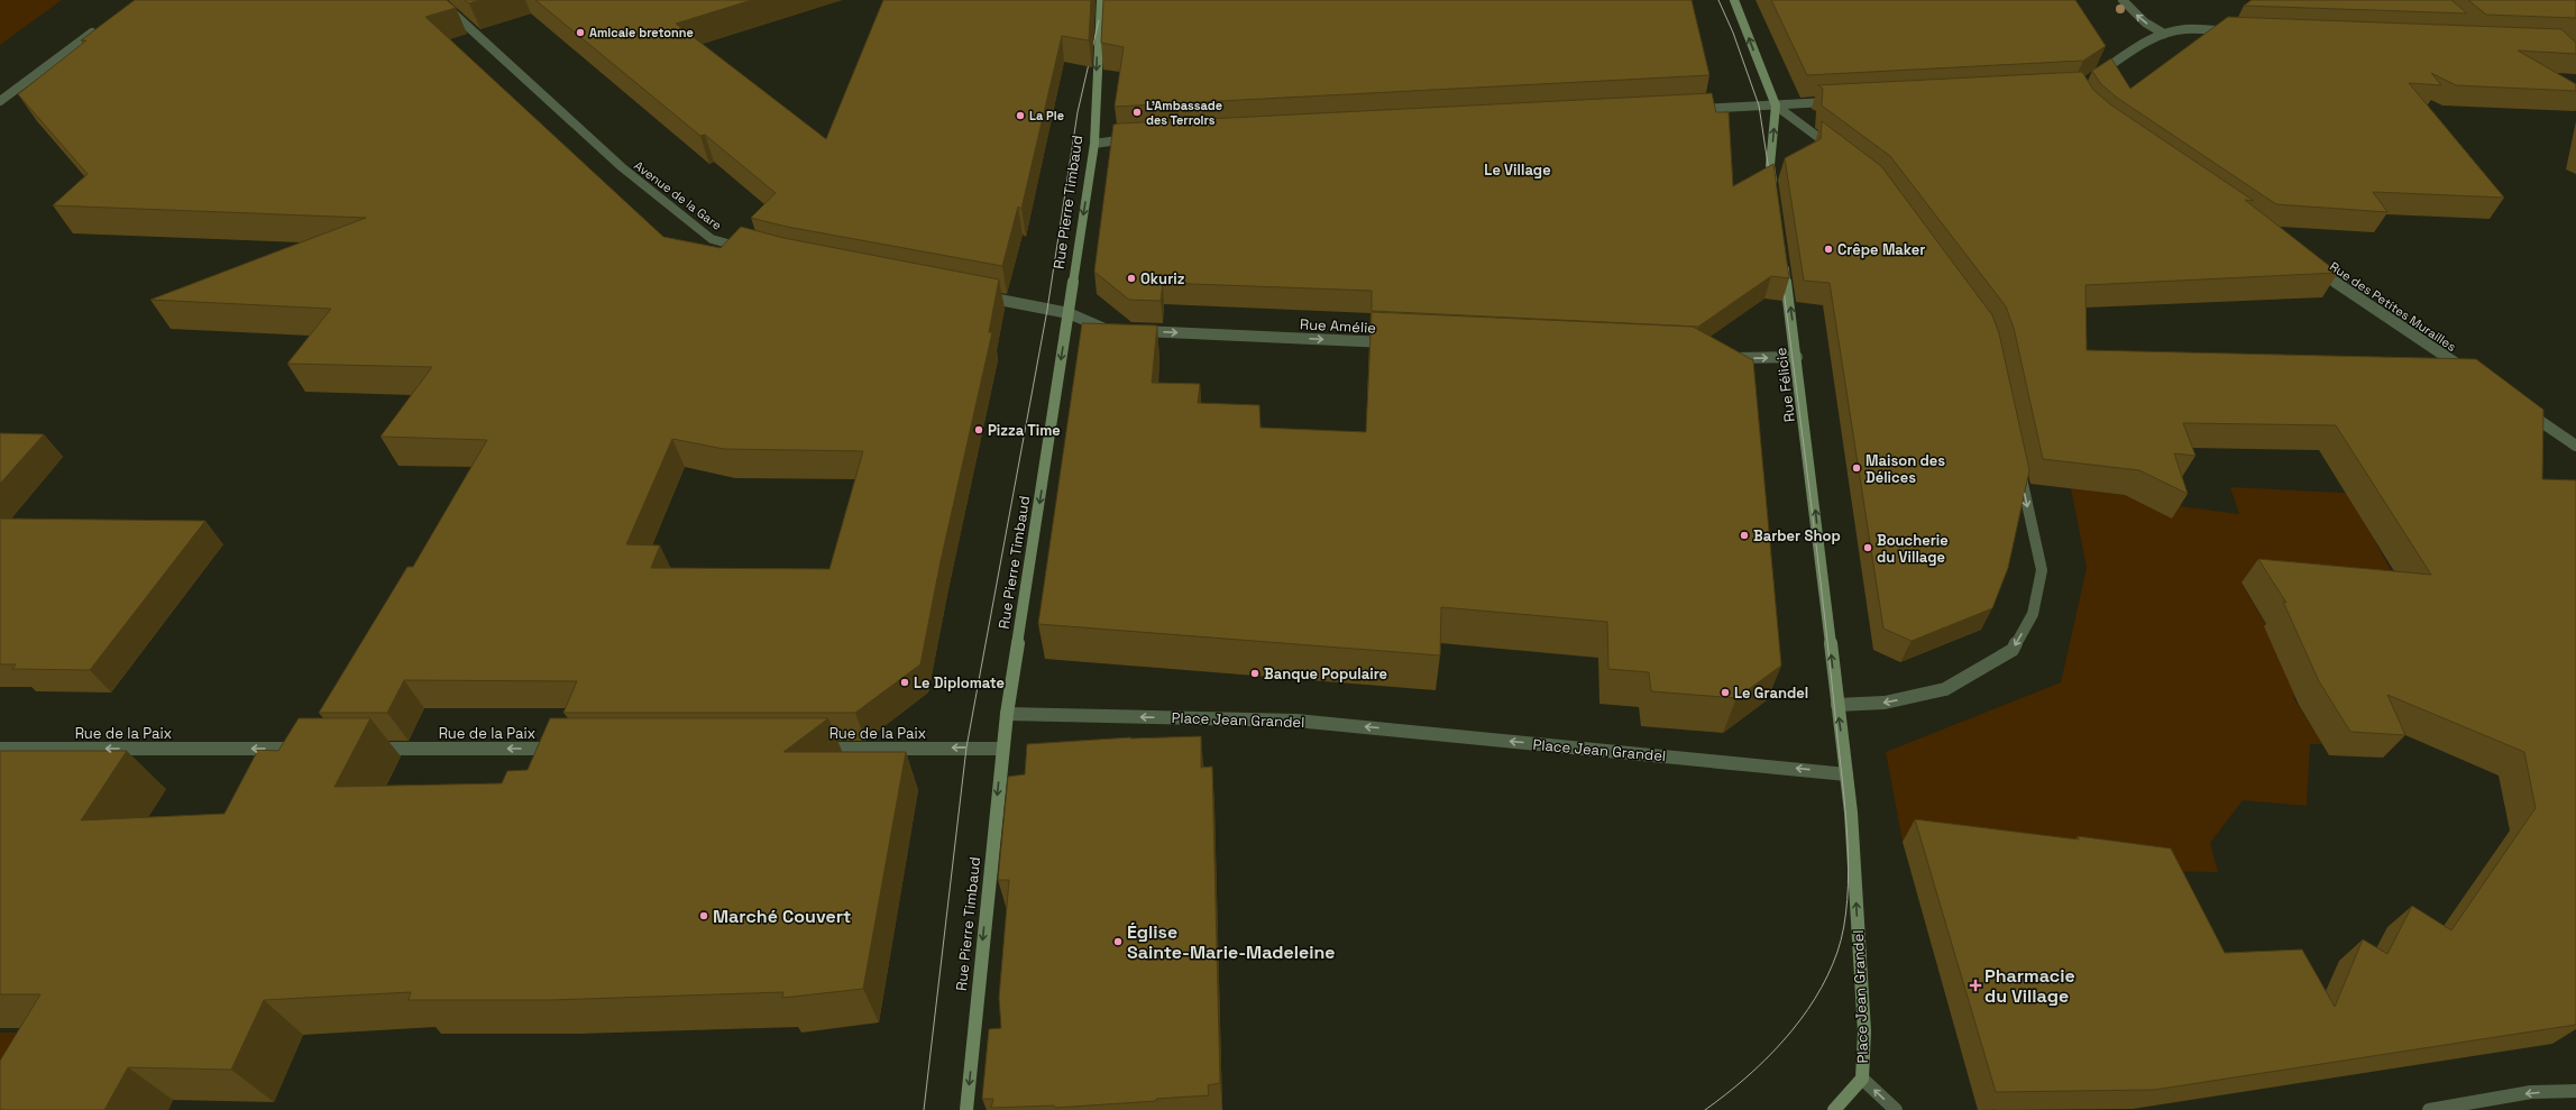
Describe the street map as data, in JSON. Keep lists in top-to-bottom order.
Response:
{
  "streets": {
    "main road": ["Rue Pierre Timbaud", "Rue Félicie", "Place Jean Grandel"],
    "street": [
      "Avenue de la Gare",
      "Rue des Petites Murailles",
      "Rue Amélie",
      "Rue de la Paix"
    ]
  },
  "crossings": [
    ["Rue Pierre Timbaud", "Place Jean Grandel"],
    ["Rue Pierre Timbaud", "Rue de la Paix"],
    ["Rue Félicie", "Place Jean Grandel"]
  ],
  "one_way": [
    "Rue Pierre Timbaud",
    "Rue Amélie",
    "Rue Félicie",
    "Place Jean Grandel",
    "Rue de la Paix"
  ],
  "districts": ["Le Village"],
  "places": {
    "other": [
      "Amicale bretonne",
      "L'Ambassade des Terroirs",
      "La Pie",
      "Crêpe Maker",
      "Okuriz",
      "Pizza Time",
      "Maison des Délices",
      "Barber Shop",
      "Boucherie du Village",
      "Banque Populaire",
      "Le Diplomate",
      "Le Grandel",
      "Marché Couvert",
      "Église Sainte-Marie-Madeleine"
    ],
    "health": ["Pharmacie du Village"]
  }
}
